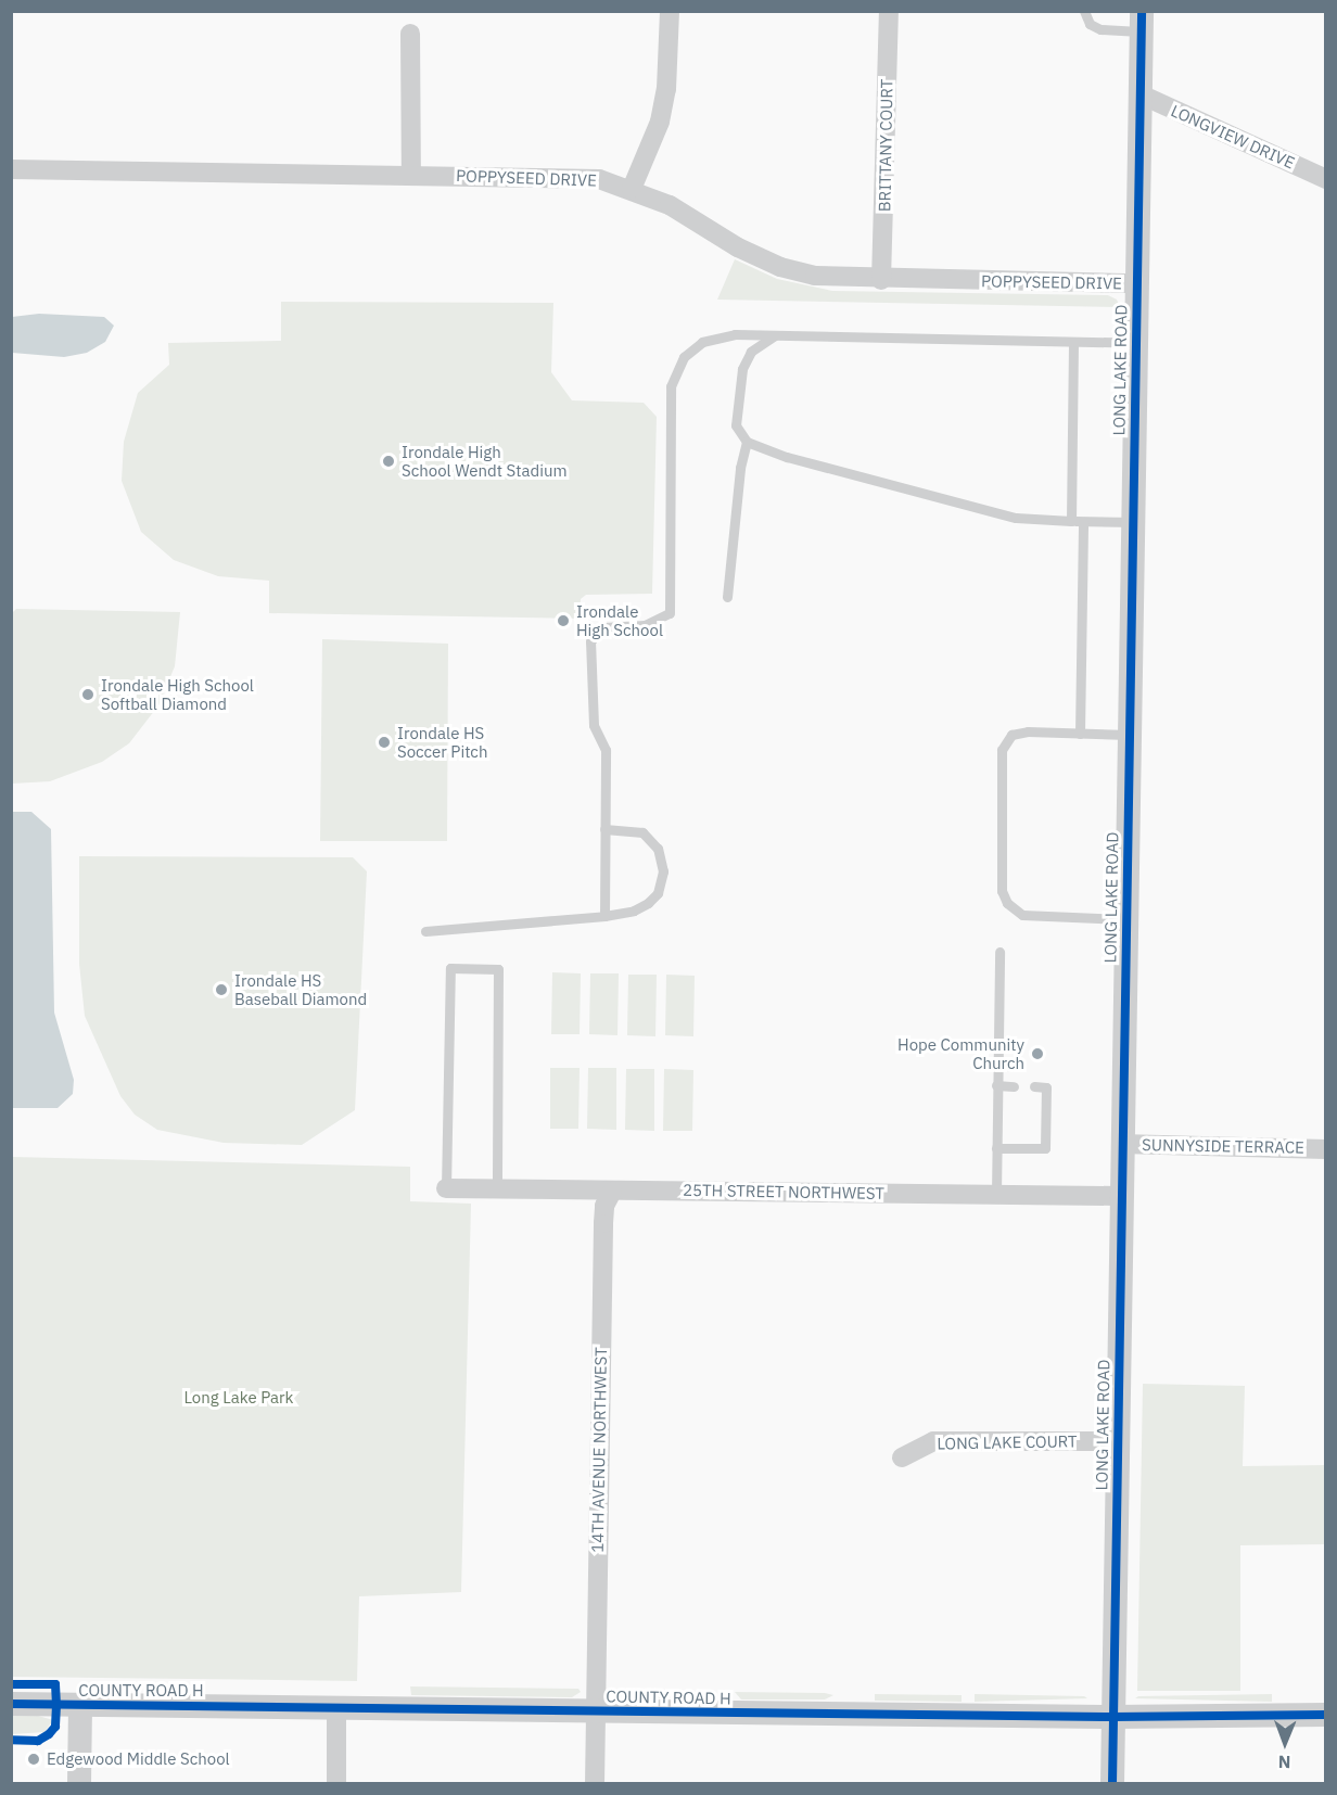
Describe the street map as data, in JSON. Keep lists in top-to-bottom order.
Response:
{
  "streets": {
    "street": [
      "LONGVIEW DRIVE",
      "BRITTANY COURT",
      "POPPYSEED DRIVE",
      "LONG LAKE ROAD",
      "SUNNYSIDE TERRACE",
      "25TH STREET NORTHWEST",
      "LONG LAKE COURT",
      "14TH AVENUE NORTHWEST",
      "COUNTY ROAD H"
    ]
  },
  "crossings": [
    ["LONGVIEW DRIVE", "LONG LAKE ROAD"],
    ["BRITTANY COURT", "POPPYSEED DRIVE"],
    ["POPPYSEED DRIVE", "LONG LAKE ROAD"],
    ["LONG LAKE ROAD", "SUNNYSIDE TERRACE"],
    ["LONG LAKE ROAD", "25TH STREET NORTHWEST"],
    ["LONG LAKE ROAD", "LONG LAKE COURT"],
    ["LONG LAKE ROAD", "COUNTY ROAD H"],
    ["25TH STREET NORTHWEST", "14TH AVENUE NORTHWEST"],
    ["14TH AVENUE NORTHWEST", "COUNTY ROAD H"]
  ],
  "parks": ["Long Lake Park"],
  "places": [
    "Irondale High School Wendt Stadium",
    "Irondale High School",
    "Irondale High School Softball Diamond",
    "Irondale HS Soccer Pitch",
    "Irondale HS Baseball Diamond",
    "Hope Community Church",
    "Edgewood Middle School"
  ],
  "north": "bottom"
}
